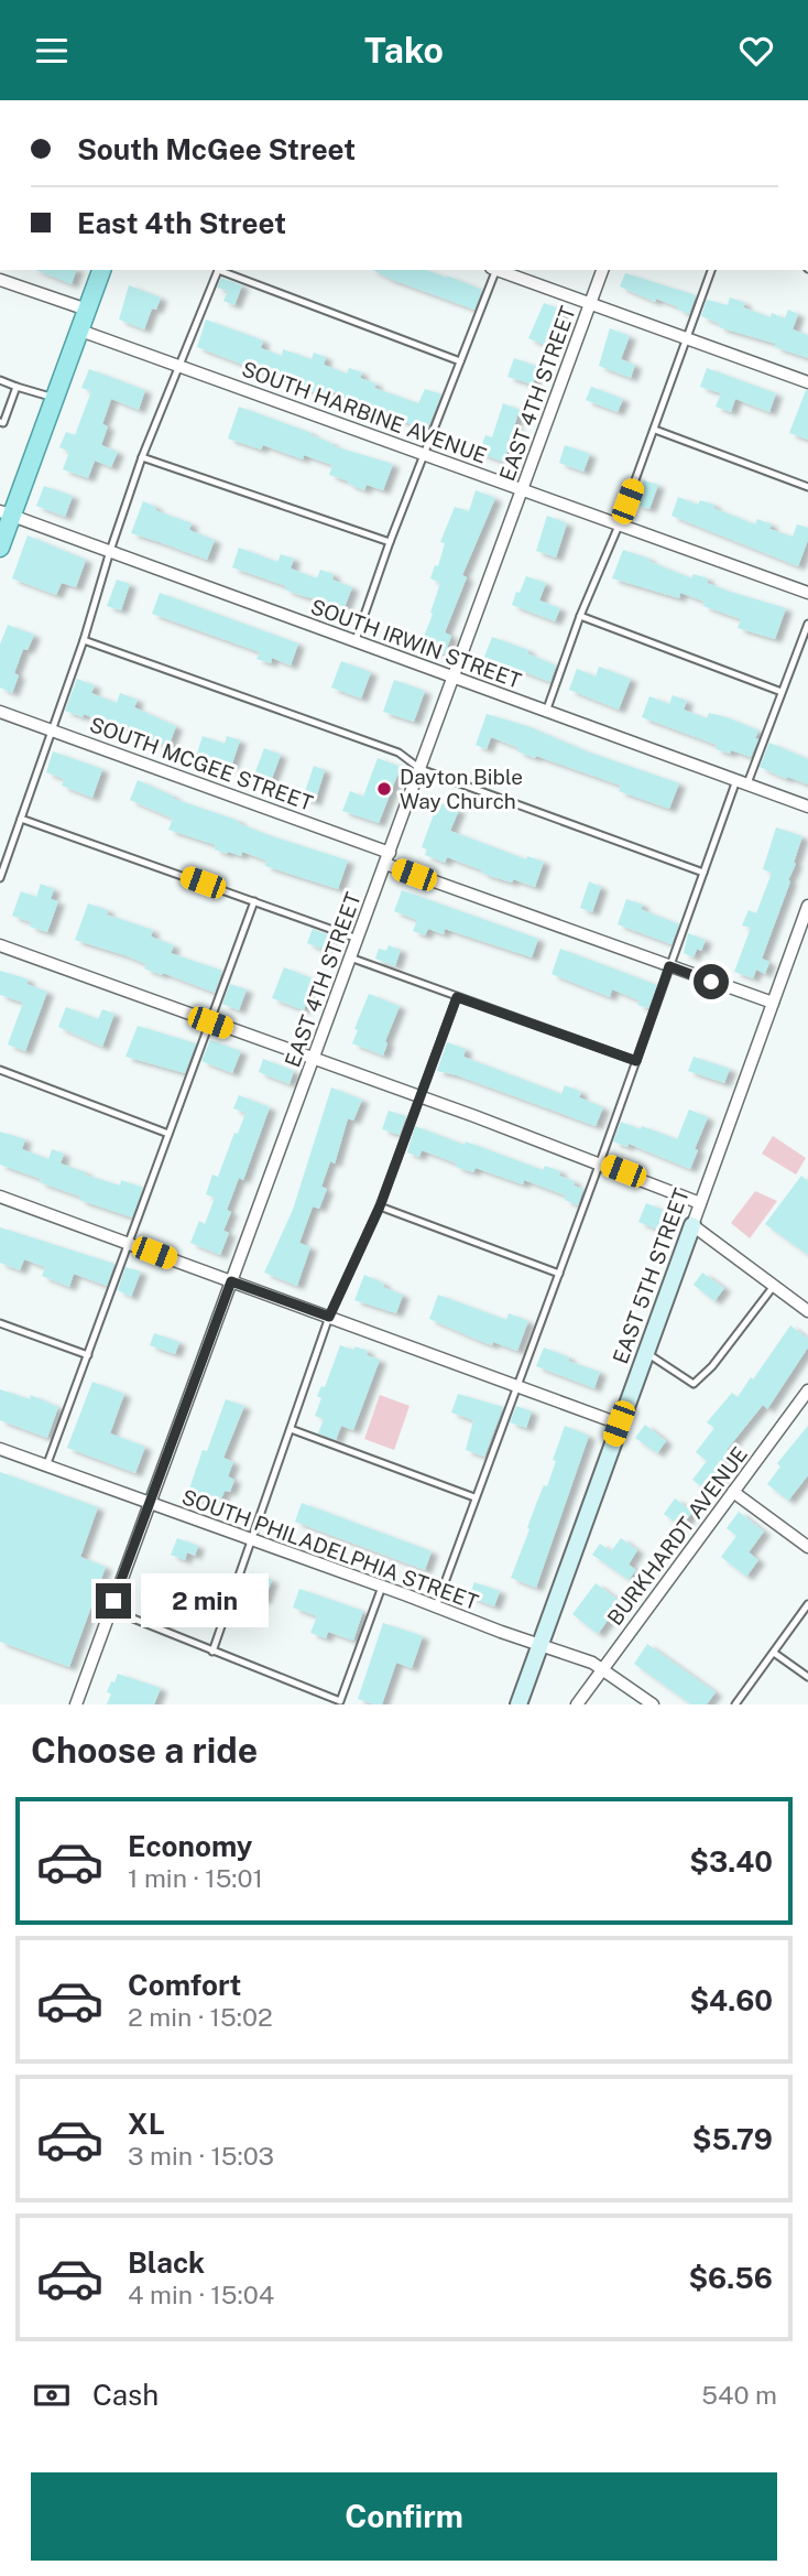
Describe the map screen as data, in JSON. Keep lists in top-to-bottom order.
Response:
{
  "streets": {
    "street": [
      "EAST 4TH STREET",
      "SOUTH HARBINE AVENUE",
      "SOUTH IRWIN STREET",
      "SOUTH MCGEE STREET",
      "EAST 5TH STREET",
      "BURKHARDT AVENUE",
      "SOUTH PHILADELPHIA STREET"
    ]
  },
  "crossings": [
    ["EAST 4TH STREET", "SOUTH HARBINE AVENUE"],
    ["EAST 4TH STREET", "SOUTH IRWIN STREET"],
    ["EAST 4TH STREET", "SOUTH MCGEE STREET"],
    ["EAST 4TH STREET", "SOUTH PHILADELPHIA STREET"],
    ["EAST 5TH STREET", "SOUTH PHILADELPHIA STREET"],
    ["BURKHARDT AVENUE", "SOUTH PHILADELPHIA STREET"]
  ],
  "places": ["Dayton Bible Way Church"],
  "page": {
    "header": "Tako",
    "banner": ["South McGee Street", "East 4th Street"],
    "bubble": "2 min",
    "heading": "Choose a ride",
    "list": [
      {
        "name": "Economy",
        "note": "1 min · 15:01",
        "value": "$3.40"
      },
      {
        "name": "Comfort",
        "note": "2 min · 15:02",
        "value": "$4.60"
      },
      {
        "name": "XL",
        "note": "3 min · 15:03",
        "value": "$5.79"
      },
      {
        "name": "Black",
        "note": "4 min · 15:04",
        "value": "$6.56"
      }
    ],
    "pay": ["Cash", "540 m"],
    "buttons": "Confirm"
  }
}
